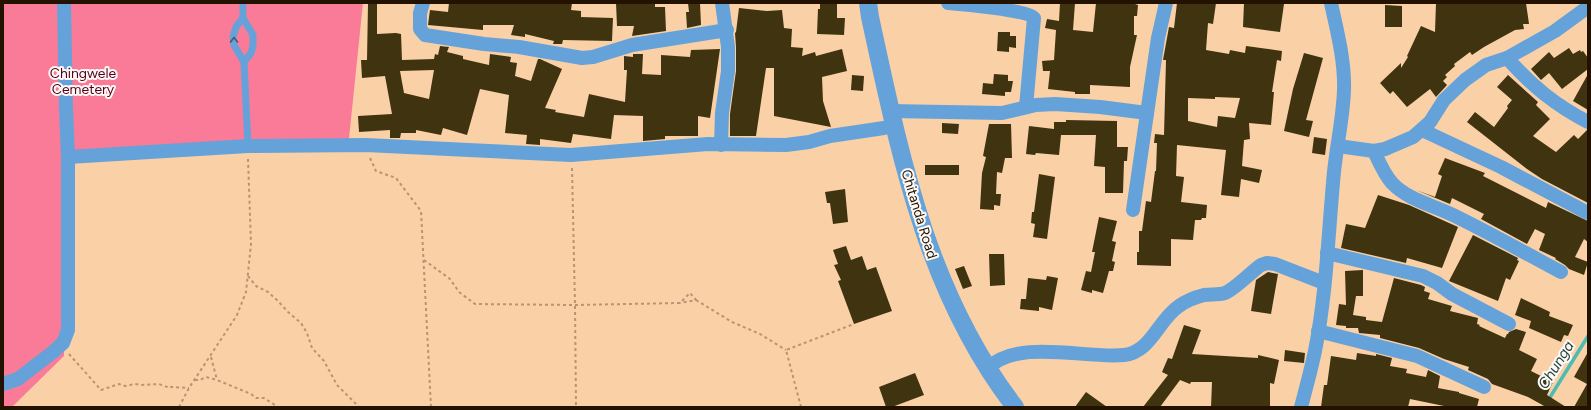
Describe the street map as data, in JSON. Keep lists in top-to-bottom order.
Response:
{
  "streets": {
    "street": ["Chitanda Road"]
  },
  "water": ["Chunga"],
  "parks": ["Chingwele Cemetery"]
}
